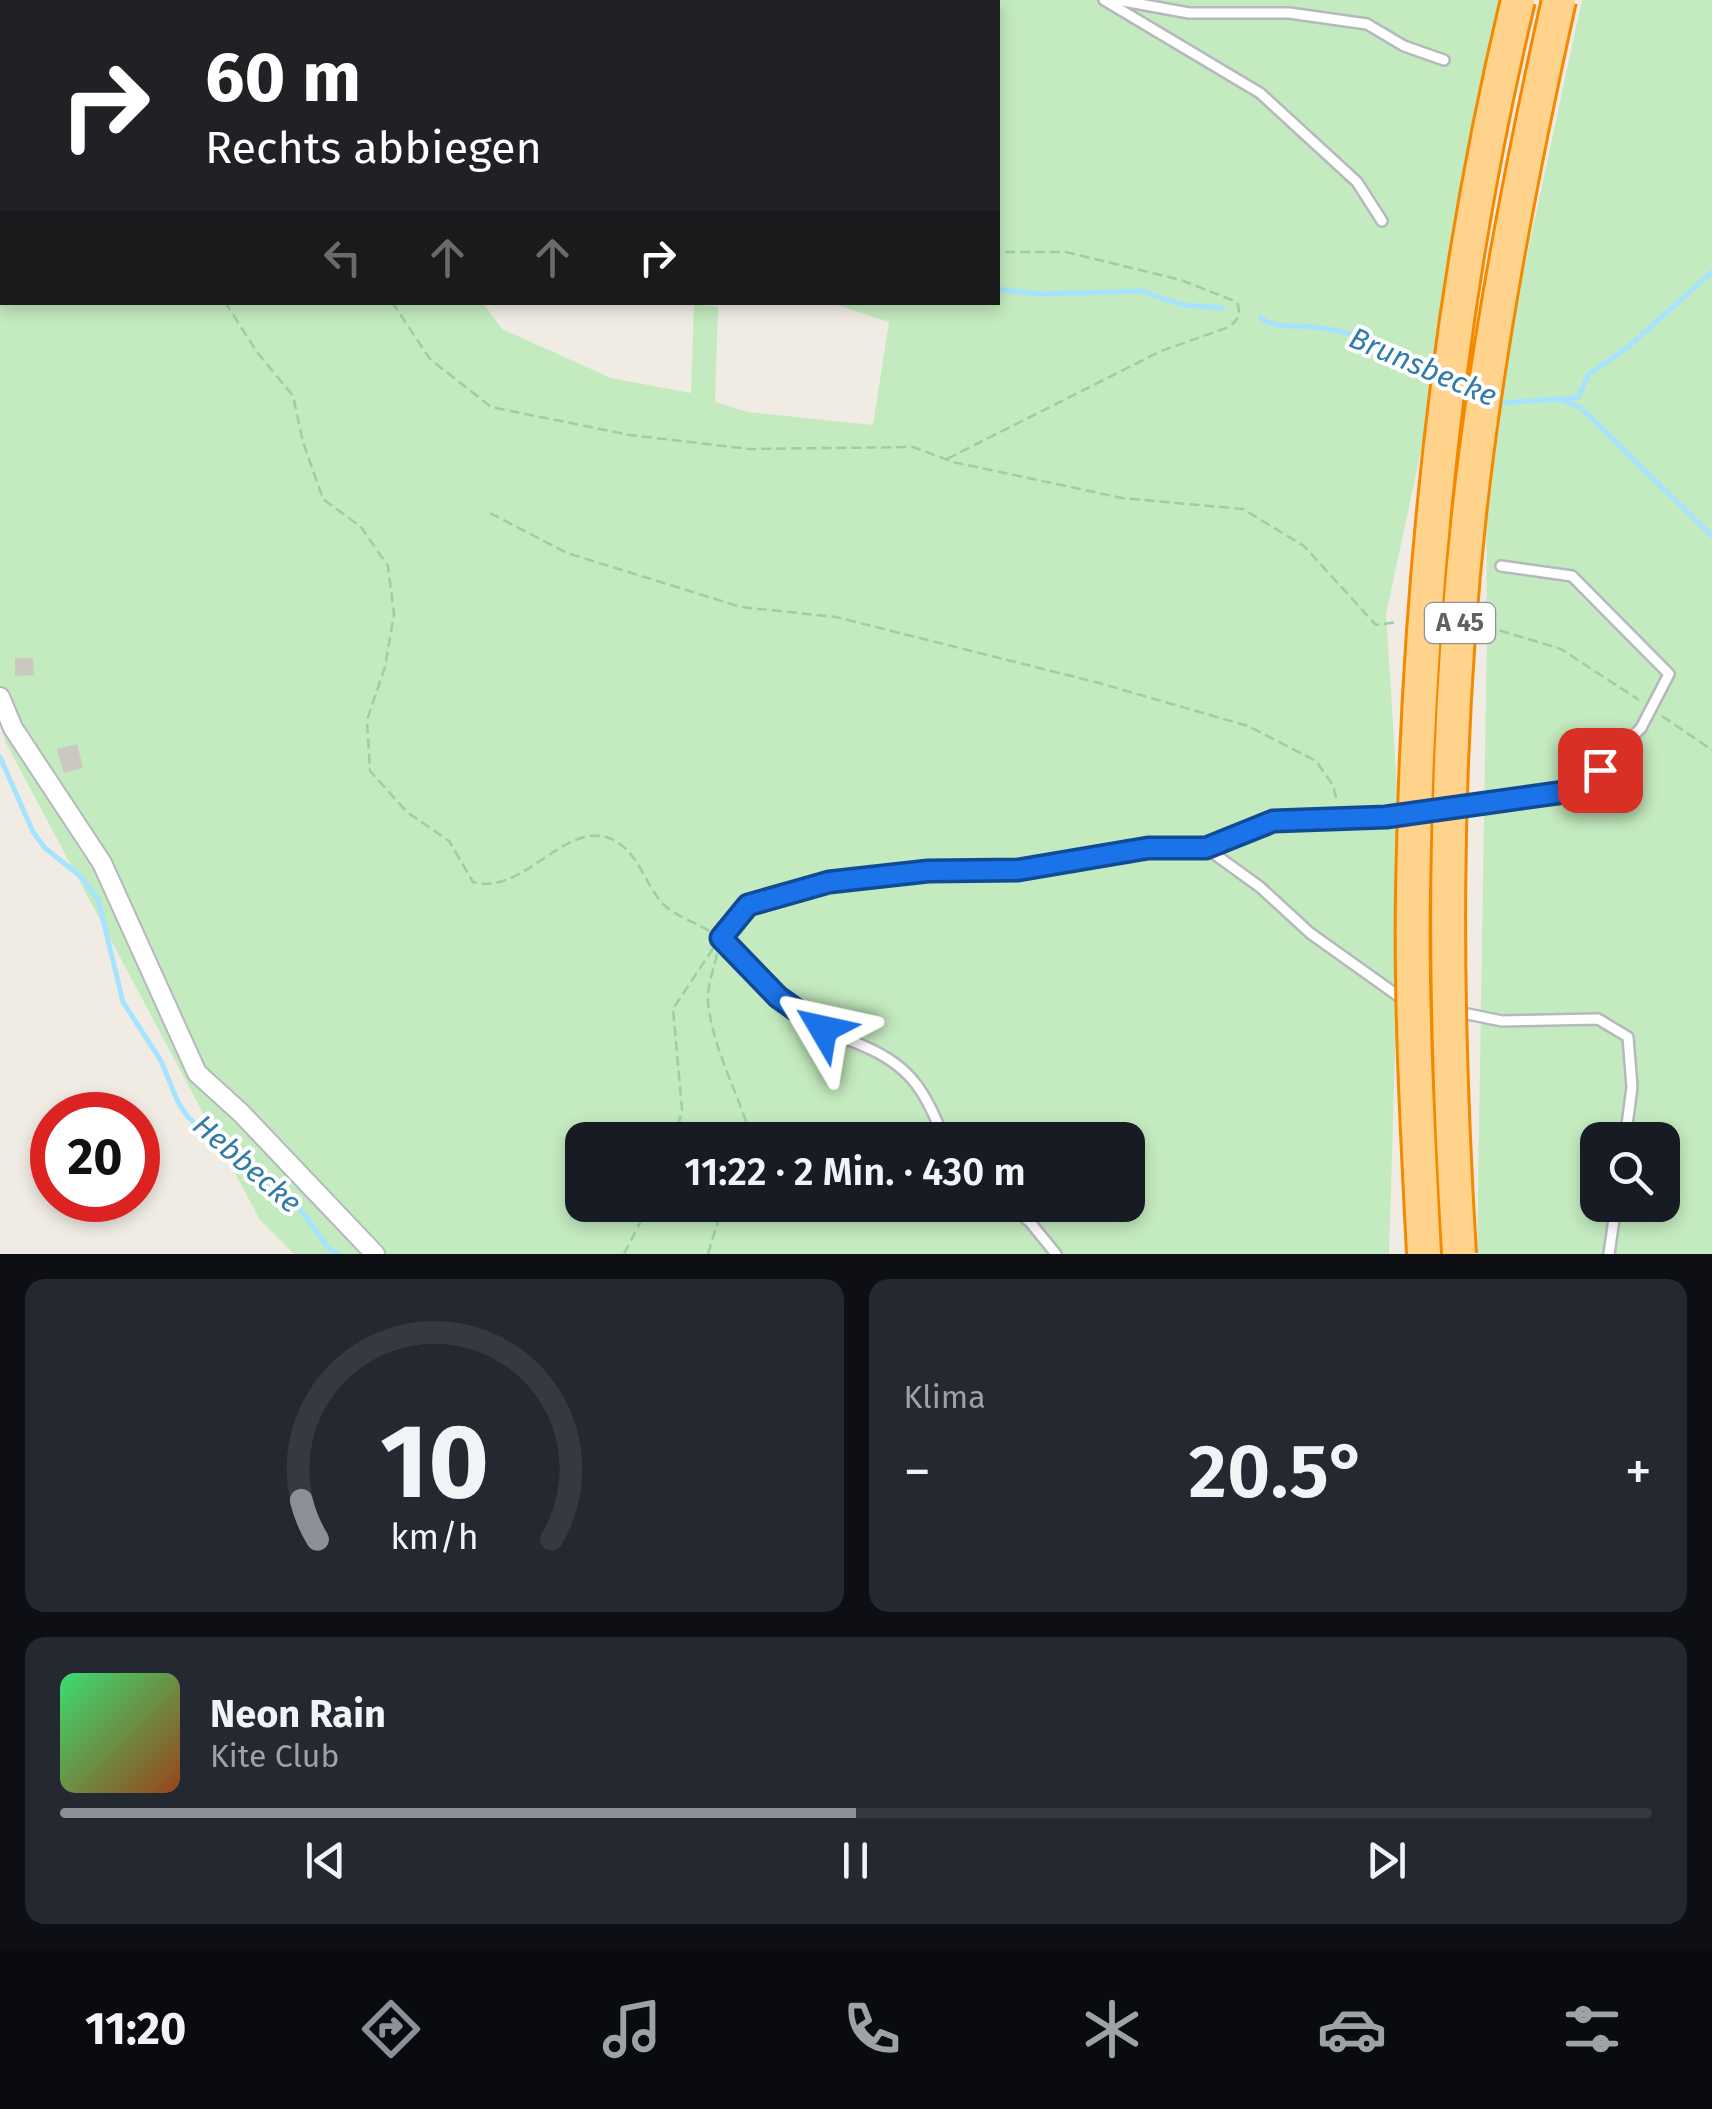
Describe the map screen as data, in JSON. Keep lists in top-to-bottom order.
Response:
{
  "streets": {
    "highway": ["A 45"]
  },
  "water": ["Brunsbecke", "Hebbecke"],
  "page": {
    "turn": ["60 m", "Rechts abbiegen"],
    "limit": "20",
    "trip": "11:22 · 2 Min. · 430 m",
    "tile": "Klima",
    "heat": ["−", "20.5°", "+"],
    "song": ["Neon Rain", "Kite Club"],
    "tabs": "11:20",
    "gauge": ["10", "km/h"]
  }
}
